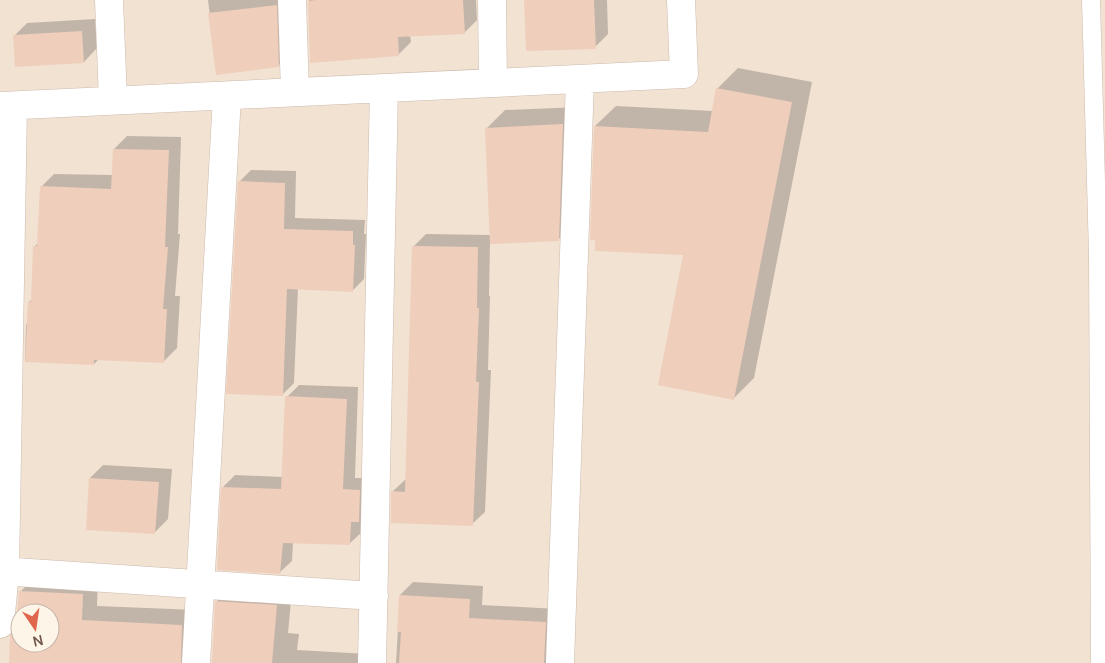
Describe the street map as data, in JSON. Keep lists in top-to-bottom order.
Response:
{
  "north": "bottom"
}
